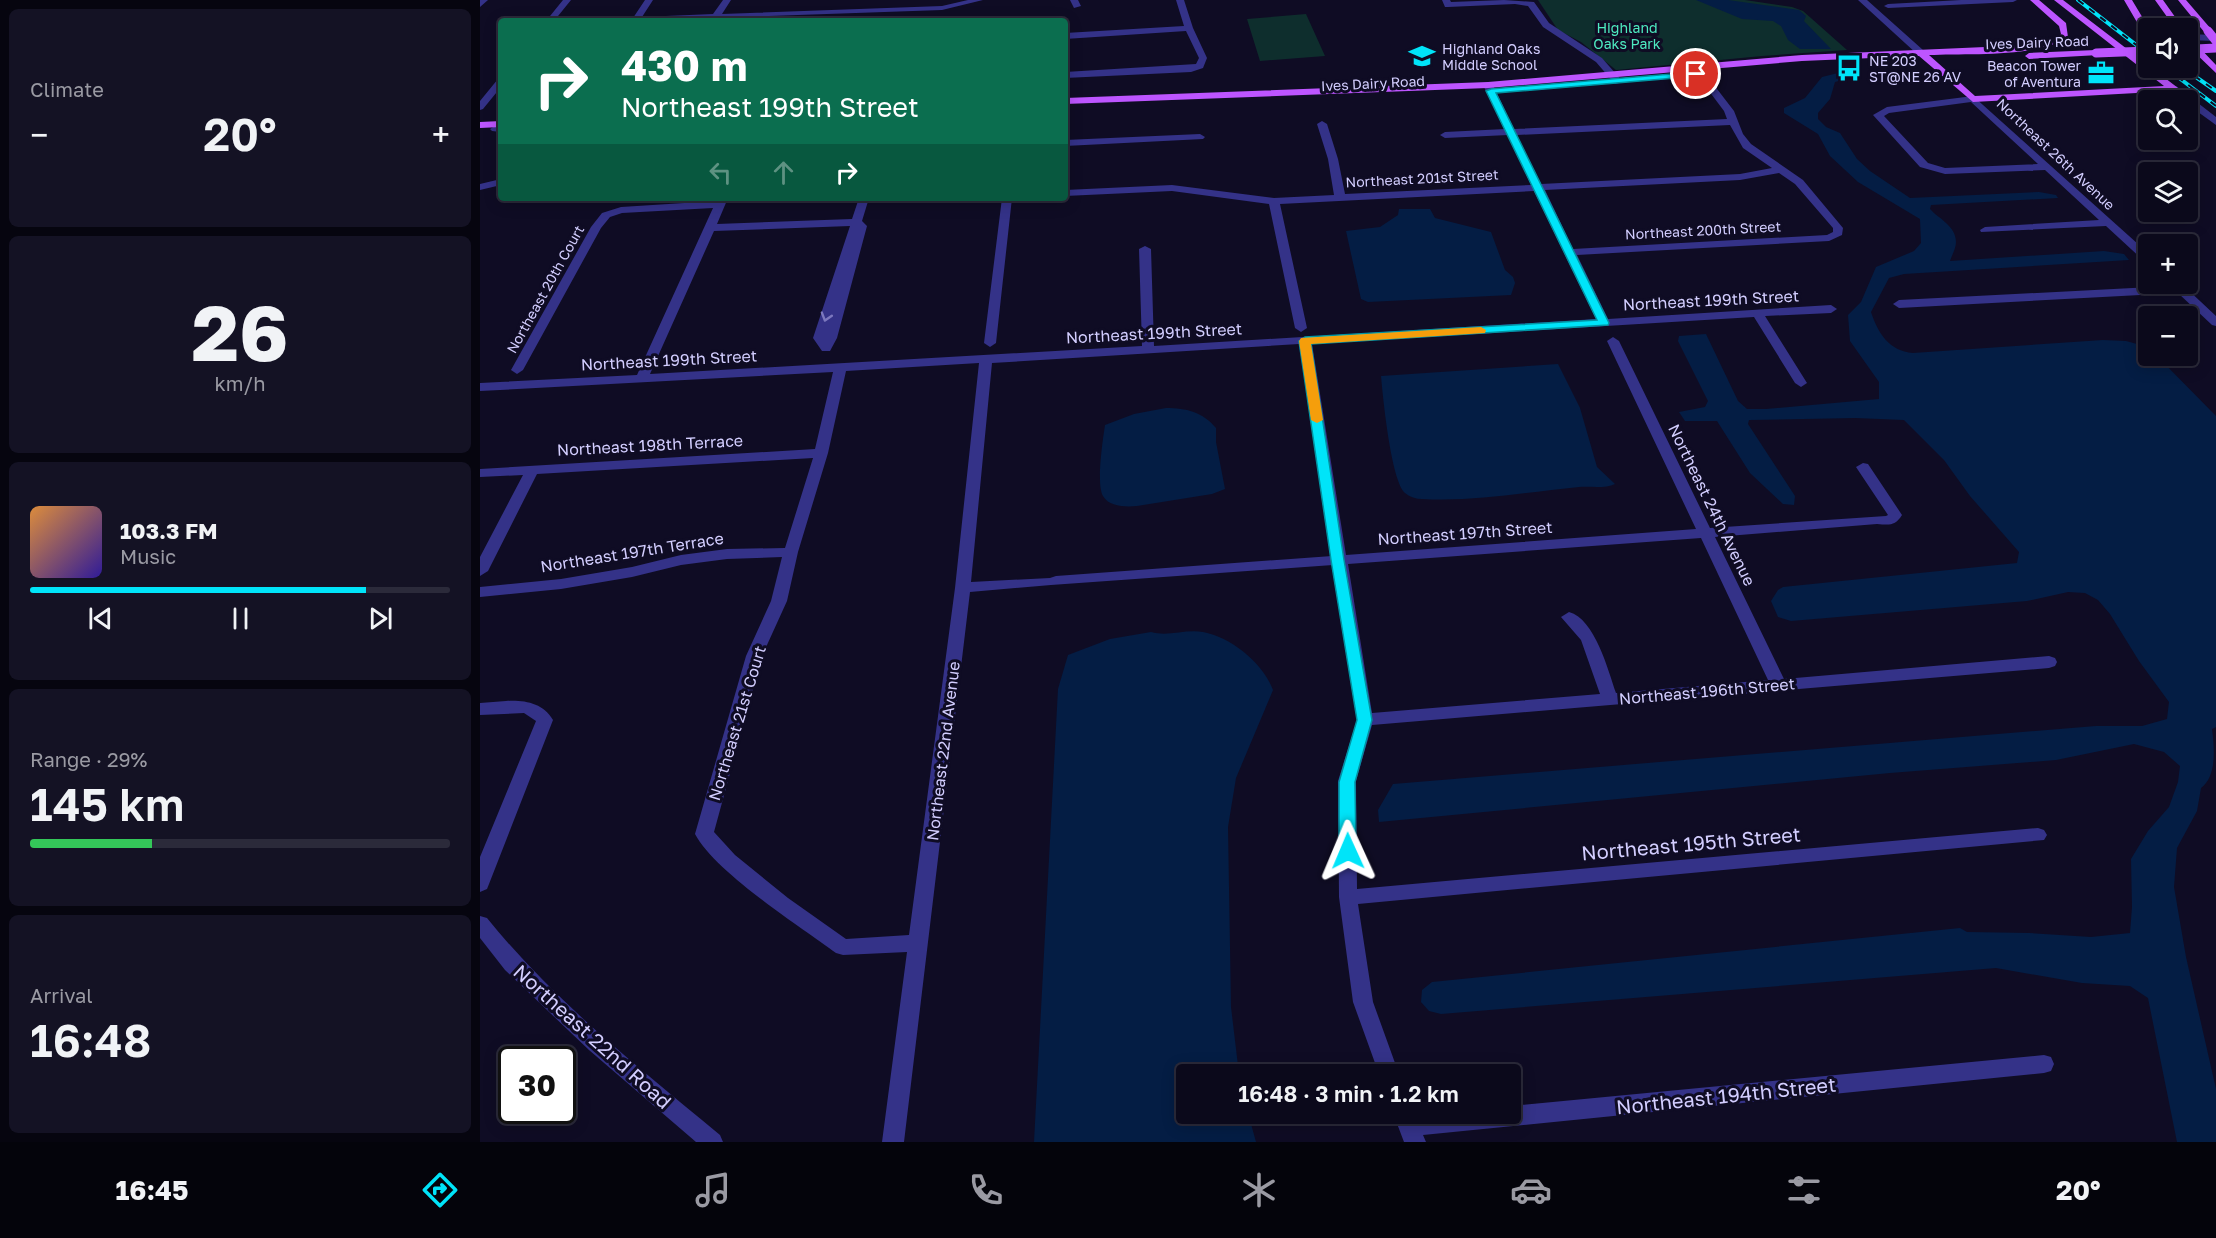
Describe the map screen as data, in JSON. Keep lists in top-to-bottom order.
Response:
{
  "streets": {
    "main road": ["Ives Dairy Road", "Northeast 26th Avenue"],
    "street": [
      "Northeast 201st Street",
      "Northeast 200th Street",
      "Northeast 20th Court",
      "Northeast 199th Street",
      "Northeast 198th Terrace",
      "Northeast 24th Avenue",
      "Northeast 197th Street",
      "Northeast 197th Terrace",
      "Northeast 196th Street",
      "Northeast 21st Court",
      "Northeast 22nd Avenue",
      "Northeast 195th Street",
      "Northeast 22nd Road",
      "Northeast 194th Street"
    ]
  },
  "crossings": [
    ["Ives Dairy Road", "Northeast 26th Avenue"],
    ["Northeast 201st Street", "Northeast 200th Street"],
    ["Northeast 199th Street", "Northeast 21st Court"],
    ["Northeast 199th Street", "Northeast 22nd Avenue"],
    ["Northeast 198th Terrace", "Northeast 21st Court"],
    ["Northeast 24th Avenue", "Northeast 197th Street"],
    ["Northeast 24th Avenue", "Northeast 196th Street"],
    ["Northeast 197th Street", "Northeast 22nd Avenue"],
    ["Northeast 197th Terrace", "Northeast 21st Court"],
    ["Northeast 21st Court", "Northeast 22nd Avenue"]
  ],
  "parks": ["Highland Oaks Park"],
  "places": {
    "school or university": ["Highland Oaks Middle School"],
    "bus stop": ["NE 203 ST@NE 26 AV"],
    "office": ["Beacon Tower of Aventura"]
  },
  "page": {
    "tile": [
      "Climate",
      ["26", "km/h"],
      ["Range · 29%", "145 km"],
      ["Arrival", "16:48"]
    ],
    "map_buttons": ["+", "−"],
    "turn": ["430 m", "Northeast 199th Street"],
    "heat": ["−", "20°", "+"],
    "song": ["103.3 FM", "Music"],
    "limit": "30",
    "trip": "16:48 · 3 min · 1.2 km",
    "tabs": ["16:45", "20°"]
  }
}
